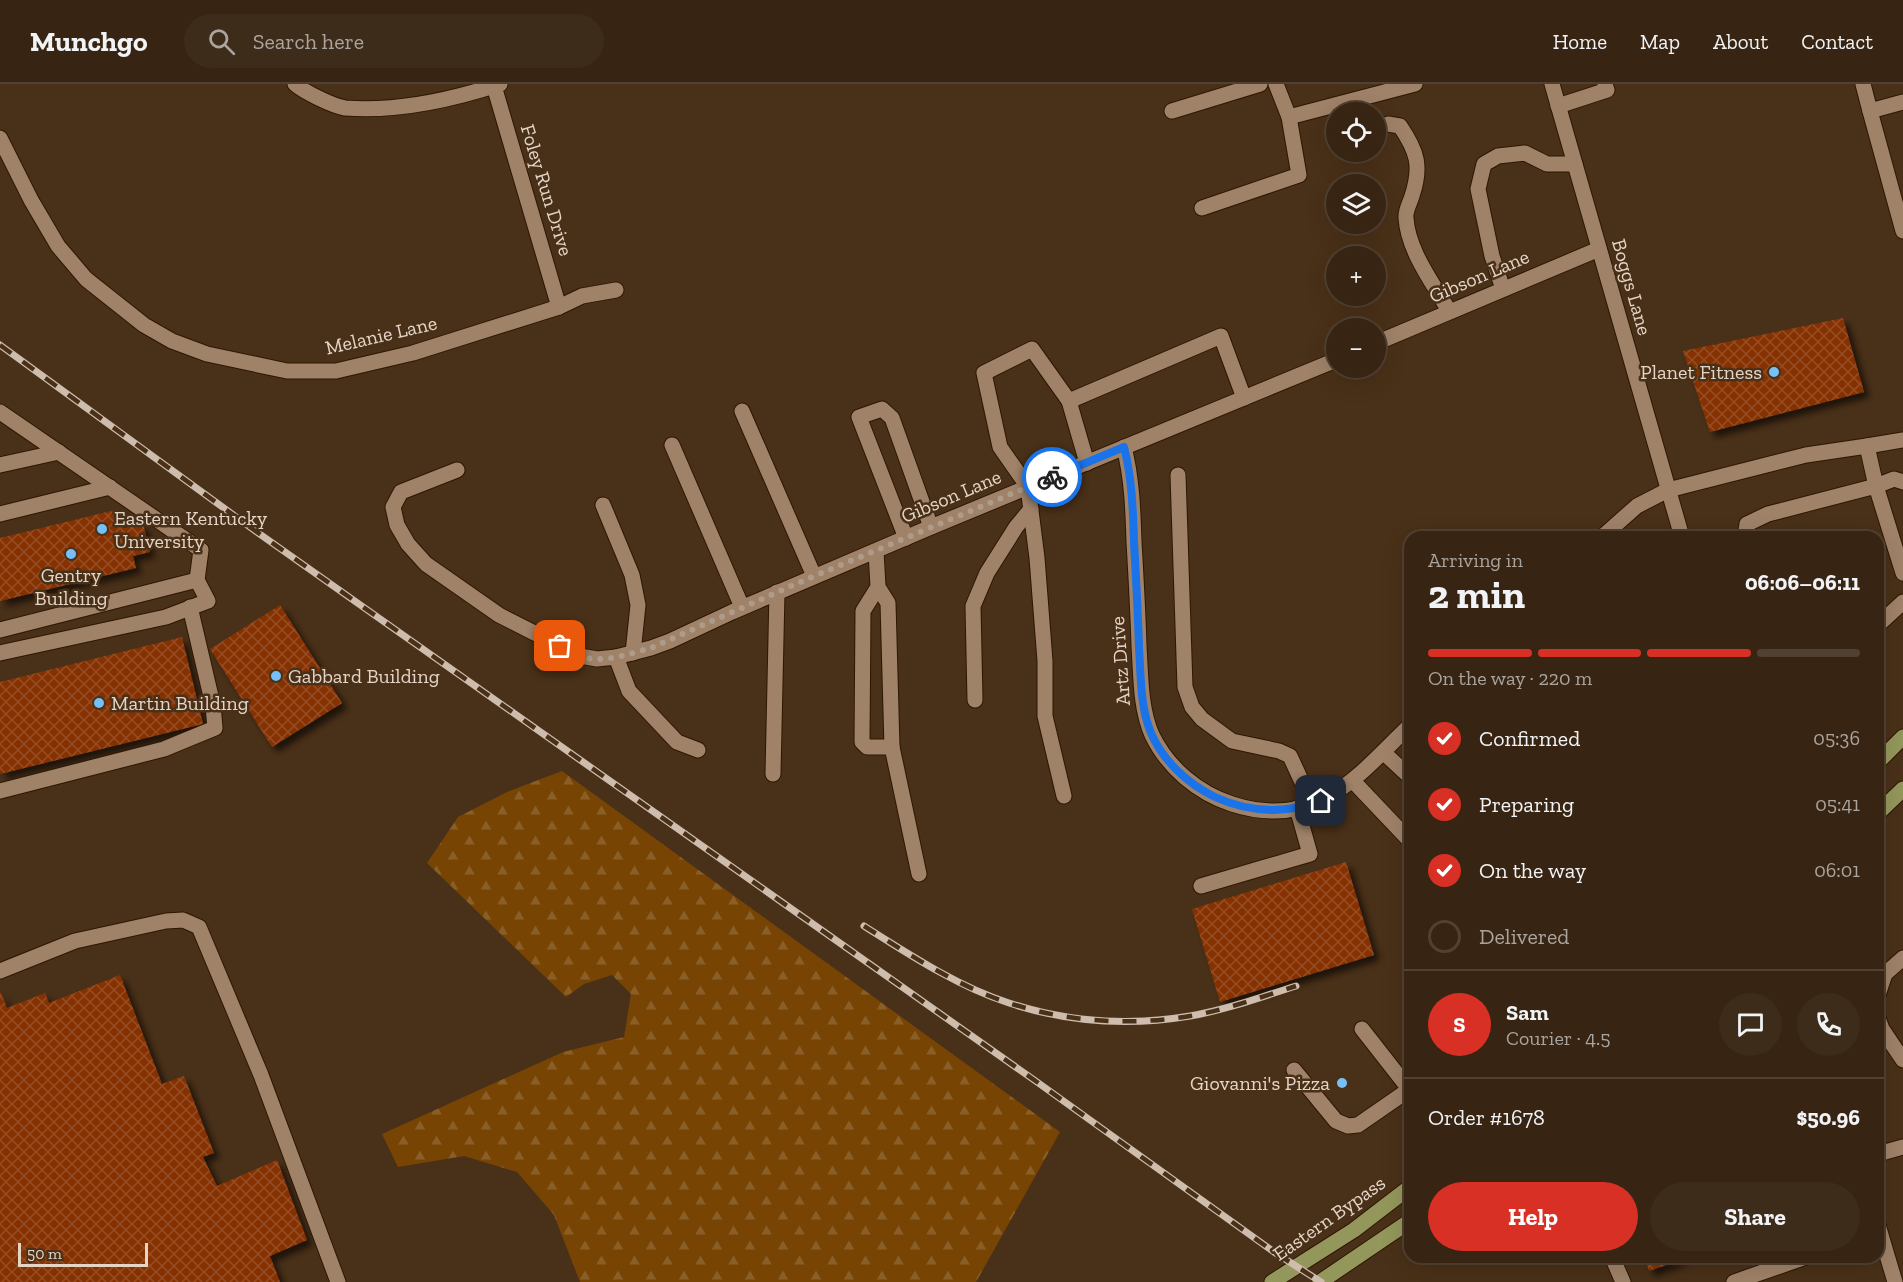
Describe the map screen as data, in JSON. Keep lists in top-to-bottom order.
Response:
{
  "streets": {
    "main road": ["Eastern Bypass"],
    "street": [
      "Foley Run Drive",
      "Gibson Lane",
      "Boggs Lane",
      "Melanie Lane",
      "Artz Drive"
    ]
  },
  "crossings": [
    ["Foley Run Drive", "Melanie Lane"],
    ["Gibson Lane", "Boggs Lane"],
    ["Gibson Lane", "Artz Drive"]
  ],
  "places": [
    "Planet Fitness",
    "Eastern Kentucky University",
    "Gentry Building",
    "Gabbard Building",
    "Martin Building",
    "Giovanni's Pizza"
  ],
  "scale_bar": "50 m",
  "page": {
    "header": "Munchgo",
    "search": "Search here",
    "nav": [
      "Home",
      "Map",
      "About",
      "Contact"
    ],
    "map_buttons": ["+", "−"],
    "heading": ["2 min", "Arriving in", "06:06–06:11"],
    "panel": [
      "Sam",
      "Courier · 4.5",
      "Order #1678",
      "$50.96"
    ],
    "bar": "On the way · 220 m",
    "list": [
      ["Confirmed", "05:36"],
      ["Preparing", "05:41"],
      ["On the way", "06:01"],
      "Delivered"
    ],
    "round": "S",
    "buttons": ["Help", "Share"],
    "scale": "50 m"
  }
}
